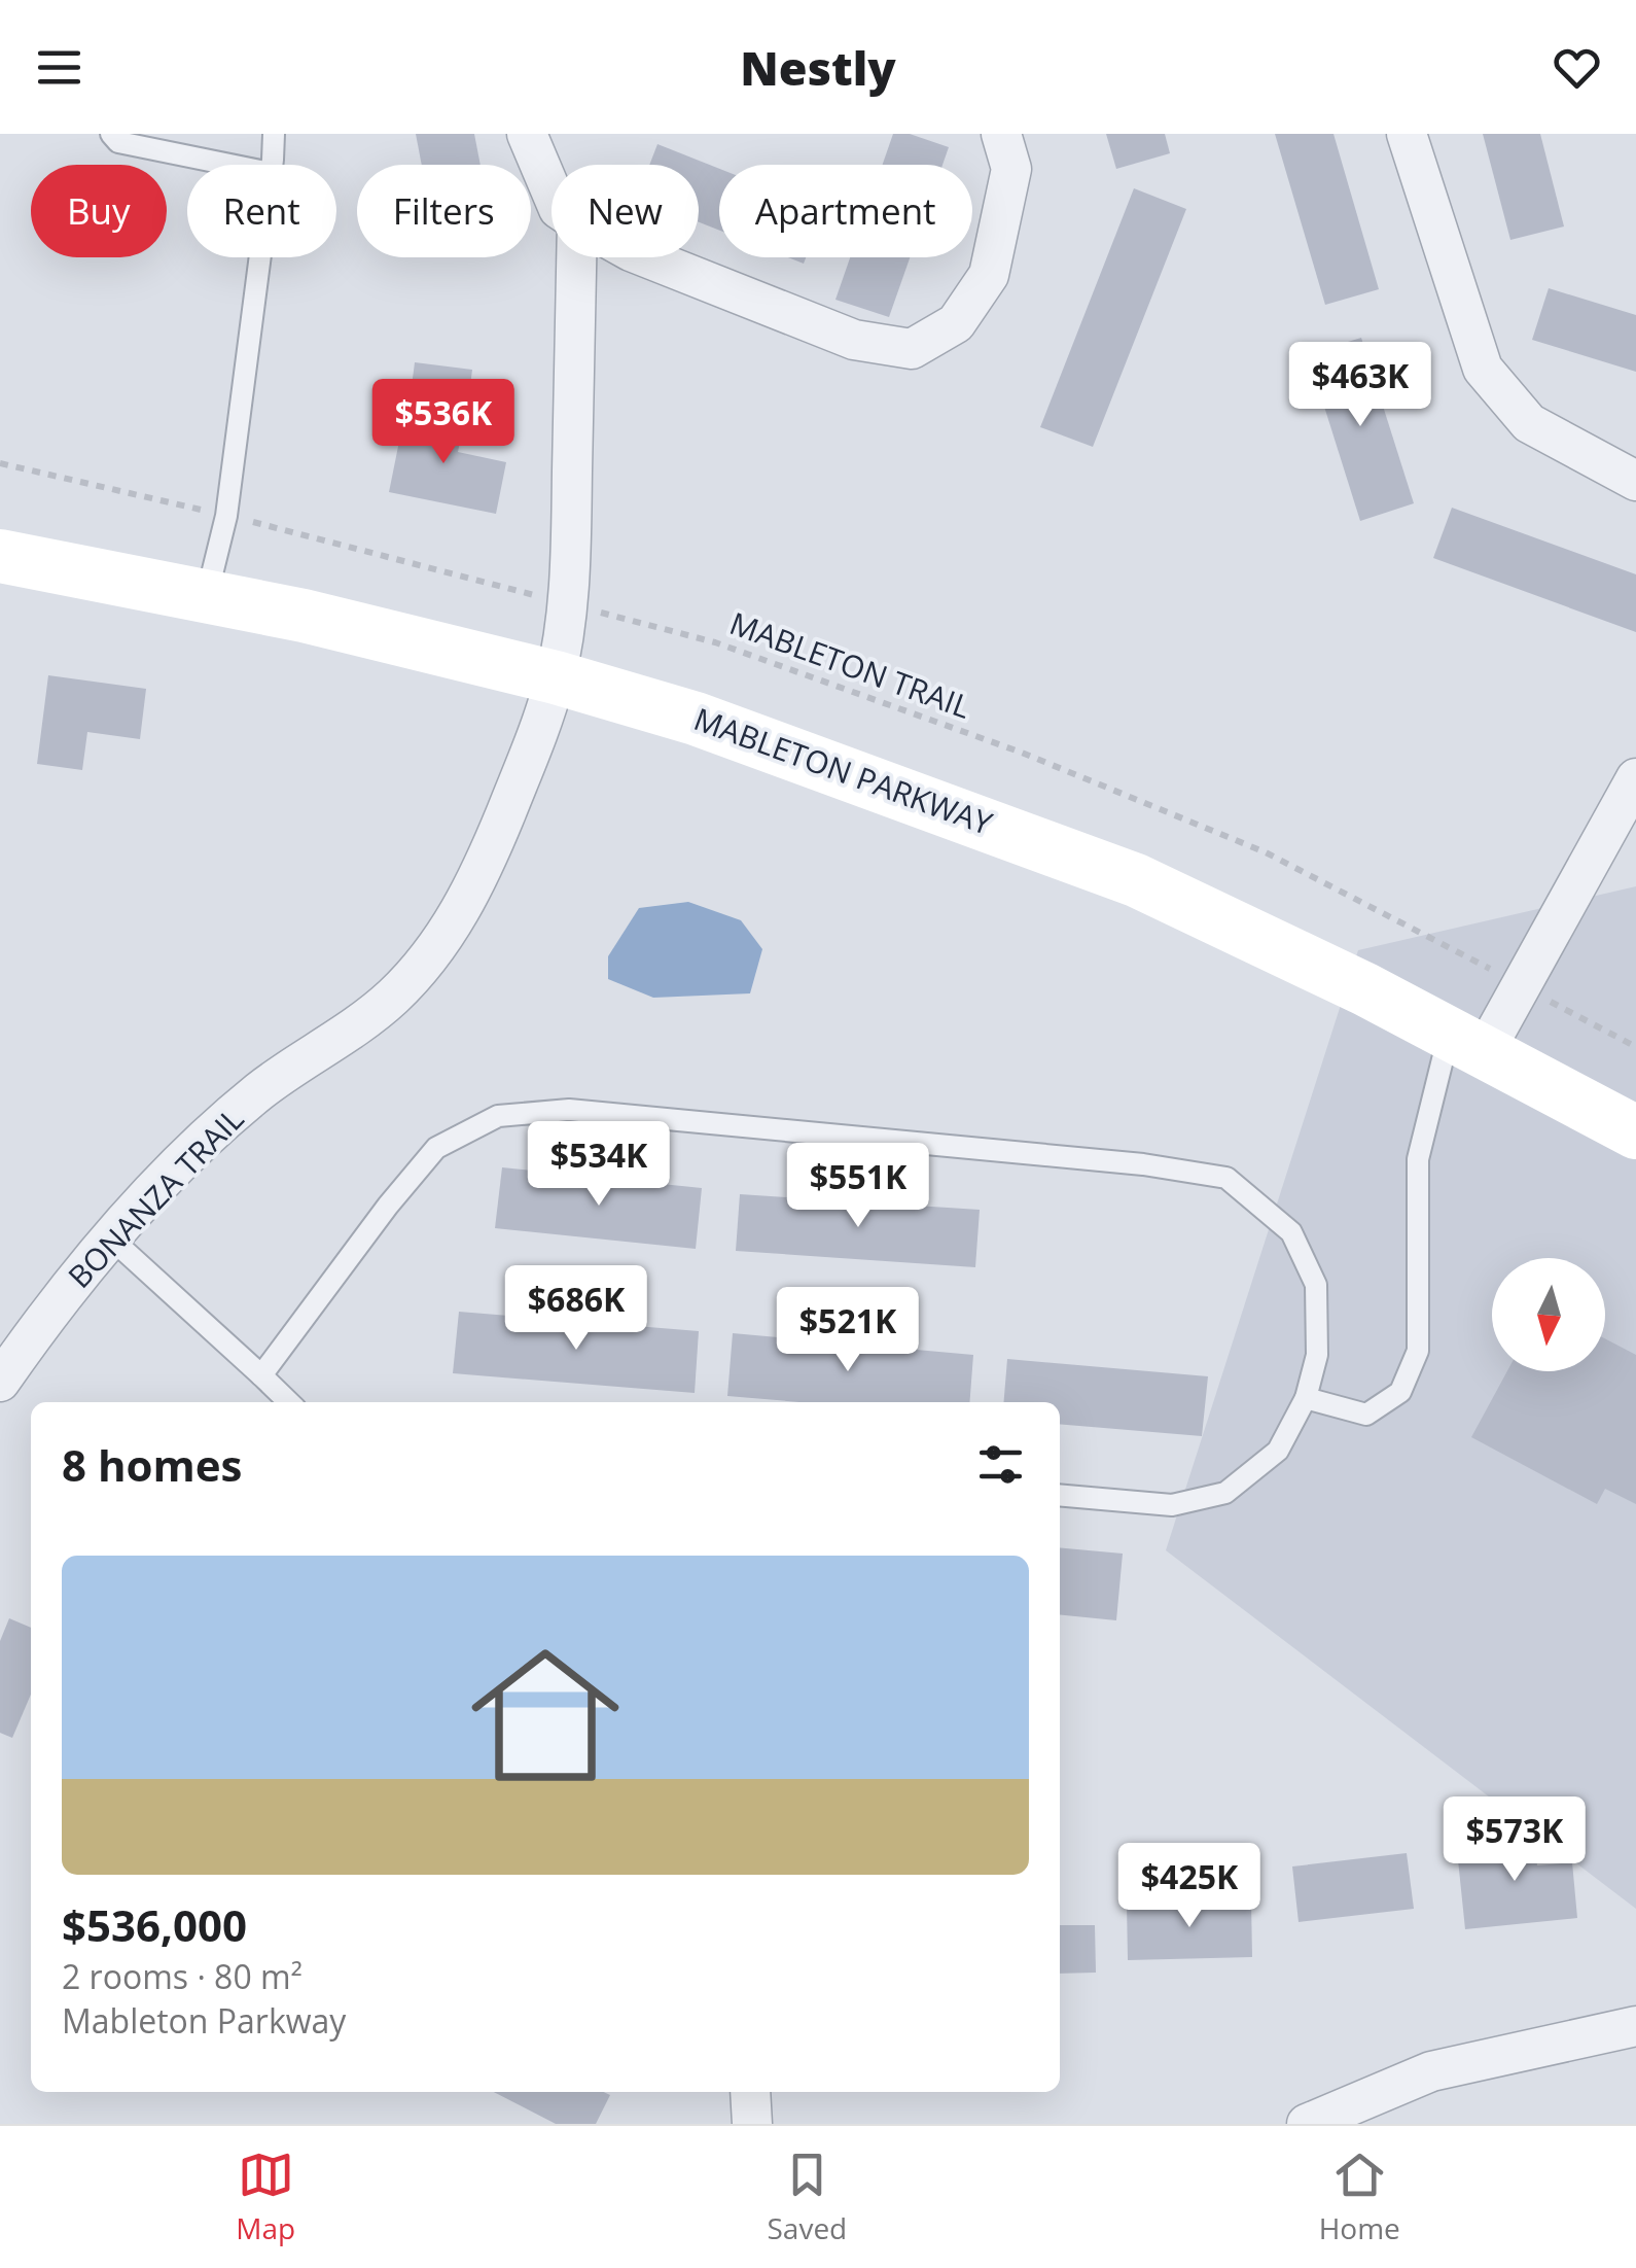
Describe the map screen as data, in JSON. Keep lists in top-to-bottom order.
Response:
{
  "streets": {
    "main road": ["MABLETON PARKWAY"],
    "street": ["BONANZA TRAIL"],
    "path": ["MABLETON TRAIL"]
  },
  "crossings": [
    ["MABLETON TRAIL", "BONANZA TRAIL"],
    ["MABLETON PARKWAY", "BONANZA TRAIL"]
  ],
  "north": "bottom",
  "page": {
    "header": "Nestly",
    "chip": [
      "Buy",
      "Rent",
      "Filters",
      "New",
      "Apartment"
    ],
    "price": [
      "$463K",
      "$536K",
      "$534K",
      "$551K",
      "$686K",
      "$521K",
      "$573K",
      "$425K"
    ],
    "heading": "8 homes",
    "list": [
      {
        "name": "$536,000",
        "note": "2 rooms · 80 m² · Mableton Parkway"
      }
    ],
    "tabs": ["Map", "Saved", "Home"]
  }
}
